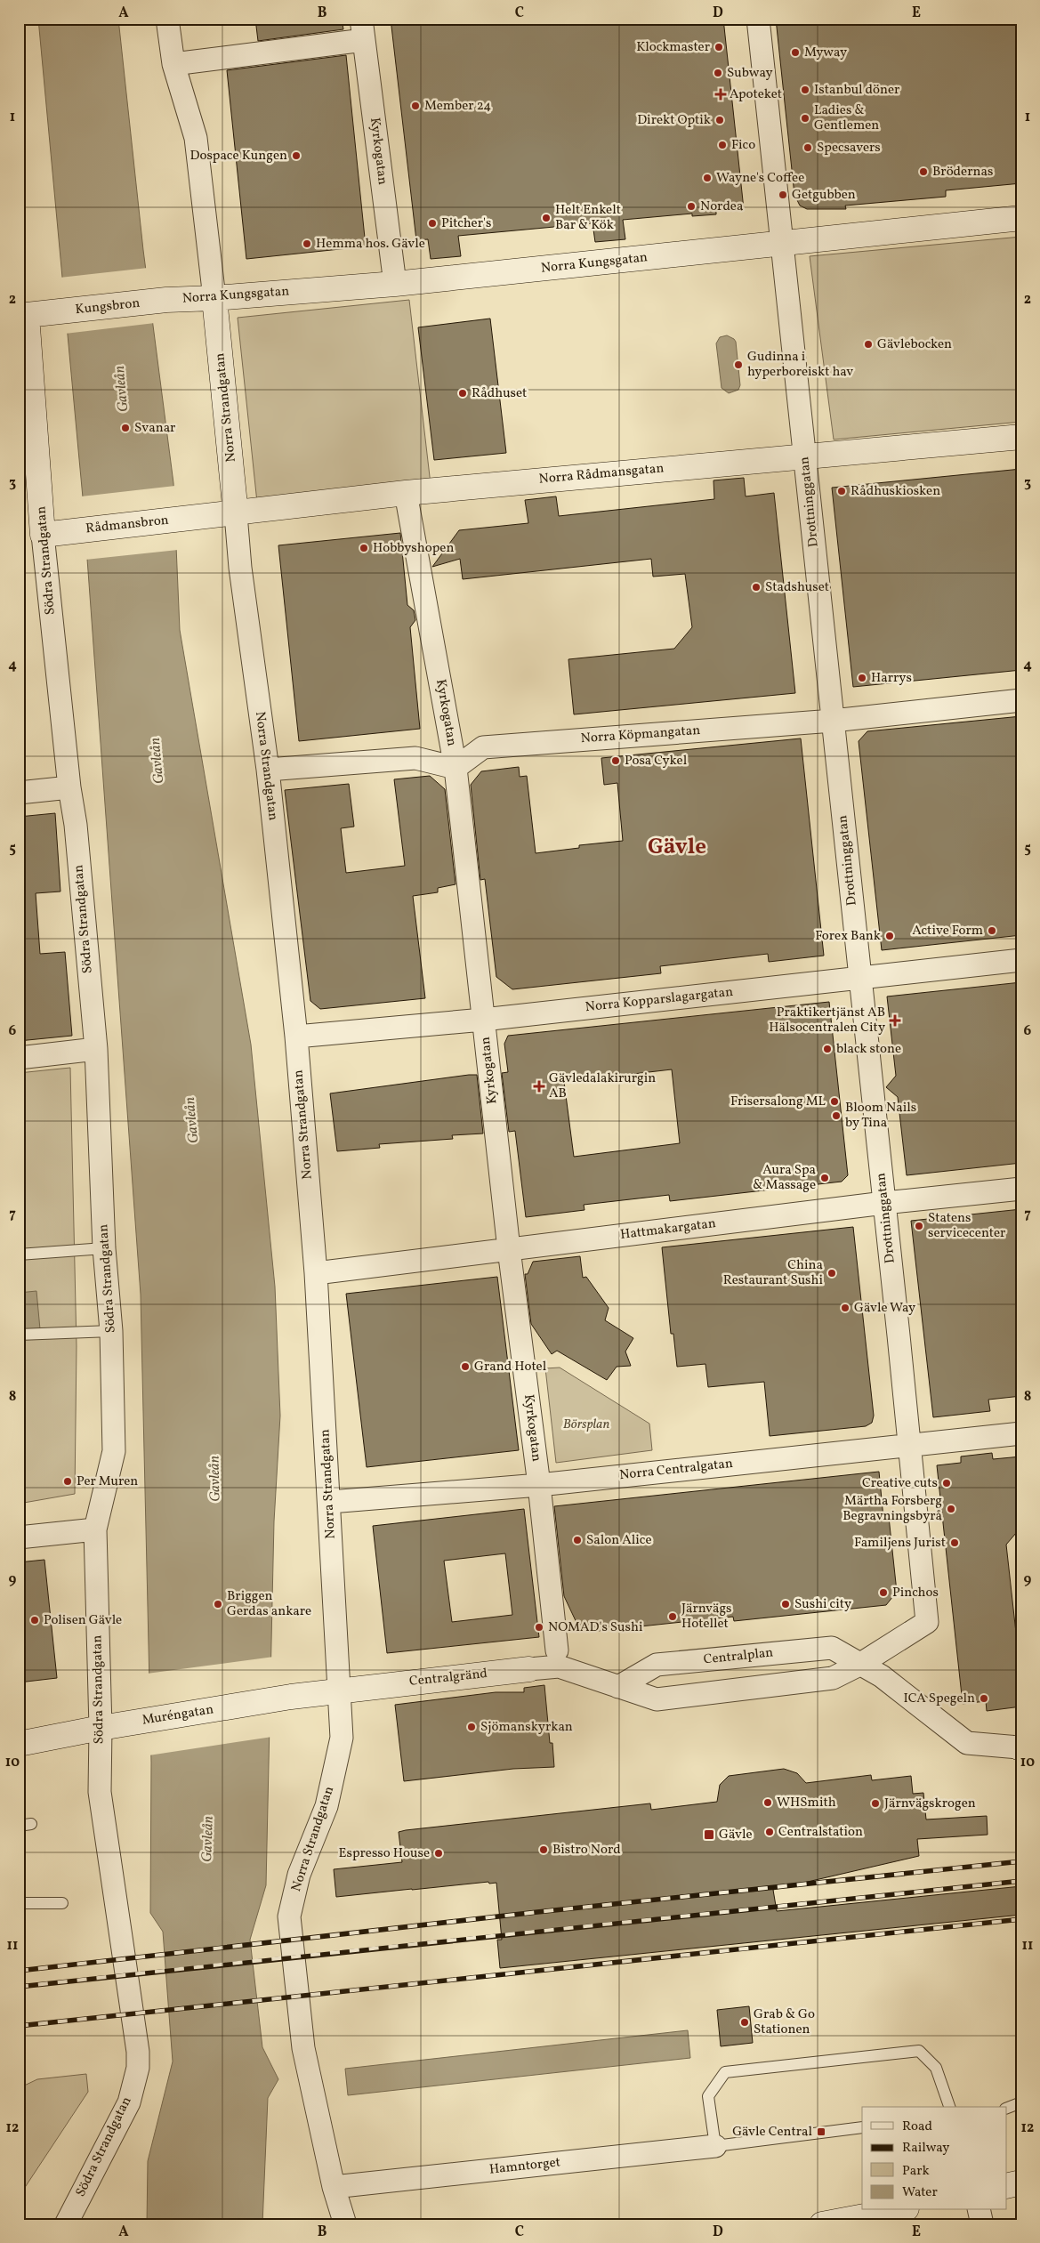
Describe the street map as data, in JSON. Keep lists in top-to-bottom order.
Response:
{
  "streets": {
    "street": [
      "Kyrkogatan",
      "Norra Kungsgatan",
      "Kungsbron",
      "Norra Strandgatan",
      "Norra Rådmansgatan",
      "Drottninggatan",
      "Rådmansbron",
      "Södra Strandgatan",
      "Norra Köpmangatan",
      "Norra Kopparslagargatan",
      "Hattmakargatan",
      "Norra Centralgatan",
      "Centralplan",
      "Centralgränd",
      "Muréngatan",
      "Hamntorget"
    ]
  },
  "crossings": [
    ["Kyrkogatan", "Norra Kungsgatan"],
    ["Kyrkogatan", "Norra Rådmansgatan"],
    ["Kyrkogatan", "Norra Köpmangatan"],
    ["Kyrkogatan", "Norra Kopparslagargatan"],
    ["Kyrkogatan", "Hattmakargatan"],
    ["Kyrkogatan", "Norra Centralgatan"],
    ["Kyrkogatan", "Centralgränd"],
    ["Norra Kungsgatan", "Kungsbron"],
    ["Norra Kungsgatan", "Norra Strandgatan"],
    ["Norra Kungsgatan", "Drottninggatan"],
    ["Kungsbron", "Södra Strandgatan"],
    ["Norra Strandgatan", "Norra Rådmansgatan"],
    ["Norra Strandgatan", "Norra Kopparslagargatan"],
    ["Norra Strandgatan", "Hattmakargatan"],
    ["Norra Strandgatan", "Norra Centralgatan"],
    ["Norra Strandgatan", "Centralgränd"],
    ["Norra Strandgatan", "Muréngatan"],
    ["Norra Strandgatan", "Hamntorget"],
    ["Norra Rådmansgatan", "Drottninggatan"],
    ["Norra Rådmansgatan", "Rådmansbron"],
    ["Drottninggatan", "Norra Köpmangatan"],
    ["Drottninggatan", "Norra Kopparslagargatan"],
    ["Drottninggatan", "Hattmakargatan"],
    ["Drottninggatan", "Norra Centralgatan"],
    ["Drottninggatan", "Centralplan"],
    ["Rådmansbron", "Södra Strandgatan"],
    ["Södra Strandgatan", "Muréngatan"],
    ["Centralgränd", "Muréngatan"]
  ],
  "districts": ["Gävle"],
  "water": ["Gavleån"],
  "parks": ["Börsplan"],
  "places": {
    "other": [
      "Klockmaster",
      "Myway",
      "Subway",
      "Istanbul döner",
      "Member 24",
      "Ladies & Gentlemen",
      "Direkt Optik",
      "Fico",
      "Specsavers",
      "Dospace Kungen",
      "Brödernas",
      "Wayne's Coffee",
      "Getgubben",
      "Nordea",
      "Helt Enkelt Bar & Kök",
      "Pitcher's",
      "Hemma hos. Gävle",
      "Gävlebocken",
      "Gudinna i hyperboreiskt hav",
      "Rådhuset",
      "Svanar",
      "Rådhuskiosken",
      "Hobbyshopen",
      "Stadshuset",
      "Harrys",
      "Posa Cykel",
      "Active Form",
      "Forex Bank",
      "black stone",
      "Frisersalong ML",
      "Bloom Nails by Tina",
      "Aura Spa & Massage",
      "Statens servicecenter",
      "China Restaurant Sushi",
      "Gävle Way",
      "Grand Hotel",
      "Per Muren",
      "Creative cuts",
      "Märtha Forsberg Begravningsbyrå",
      "Salon Alice",
      "Familjens Jurist",
      "Pinchos",
      "Briggen Gerdas ankare",
      "Sushi city",
      "Järnvägs Hotellet",
      "Polisen Gävle",
      "NOMAD's Sushi",
      "ICA Spegeln",
      "Sjömanskyrkan",
      "WHSmith",
      "Järnvägskrogen",
      "Centralstation",
      "Bistro Nord",
      "Espresso House",
      "Grab & Go Stationen"
    ],
    "health": ["Apoteket", "Praktikertjänst AB Hälsocentralen City", "Gävledalakirurgin AB"],
    "transit": ["Gävle", "Gävle Central"]
  },
  "legend": [
    "Road",
    "Railway",
    "Park",
    "Water"
  ],
  "grid": {
    "columns": [
      "A",
      "B",
      "C",
      "D",
      "E"
    ],
    "rows": [
      "1",
      "2",
      "3",
      "4",
      "5",
      "6",
      "7",
      "8",
      "9",
      "10",
      "11",
      "12"
    ]
  }
}
